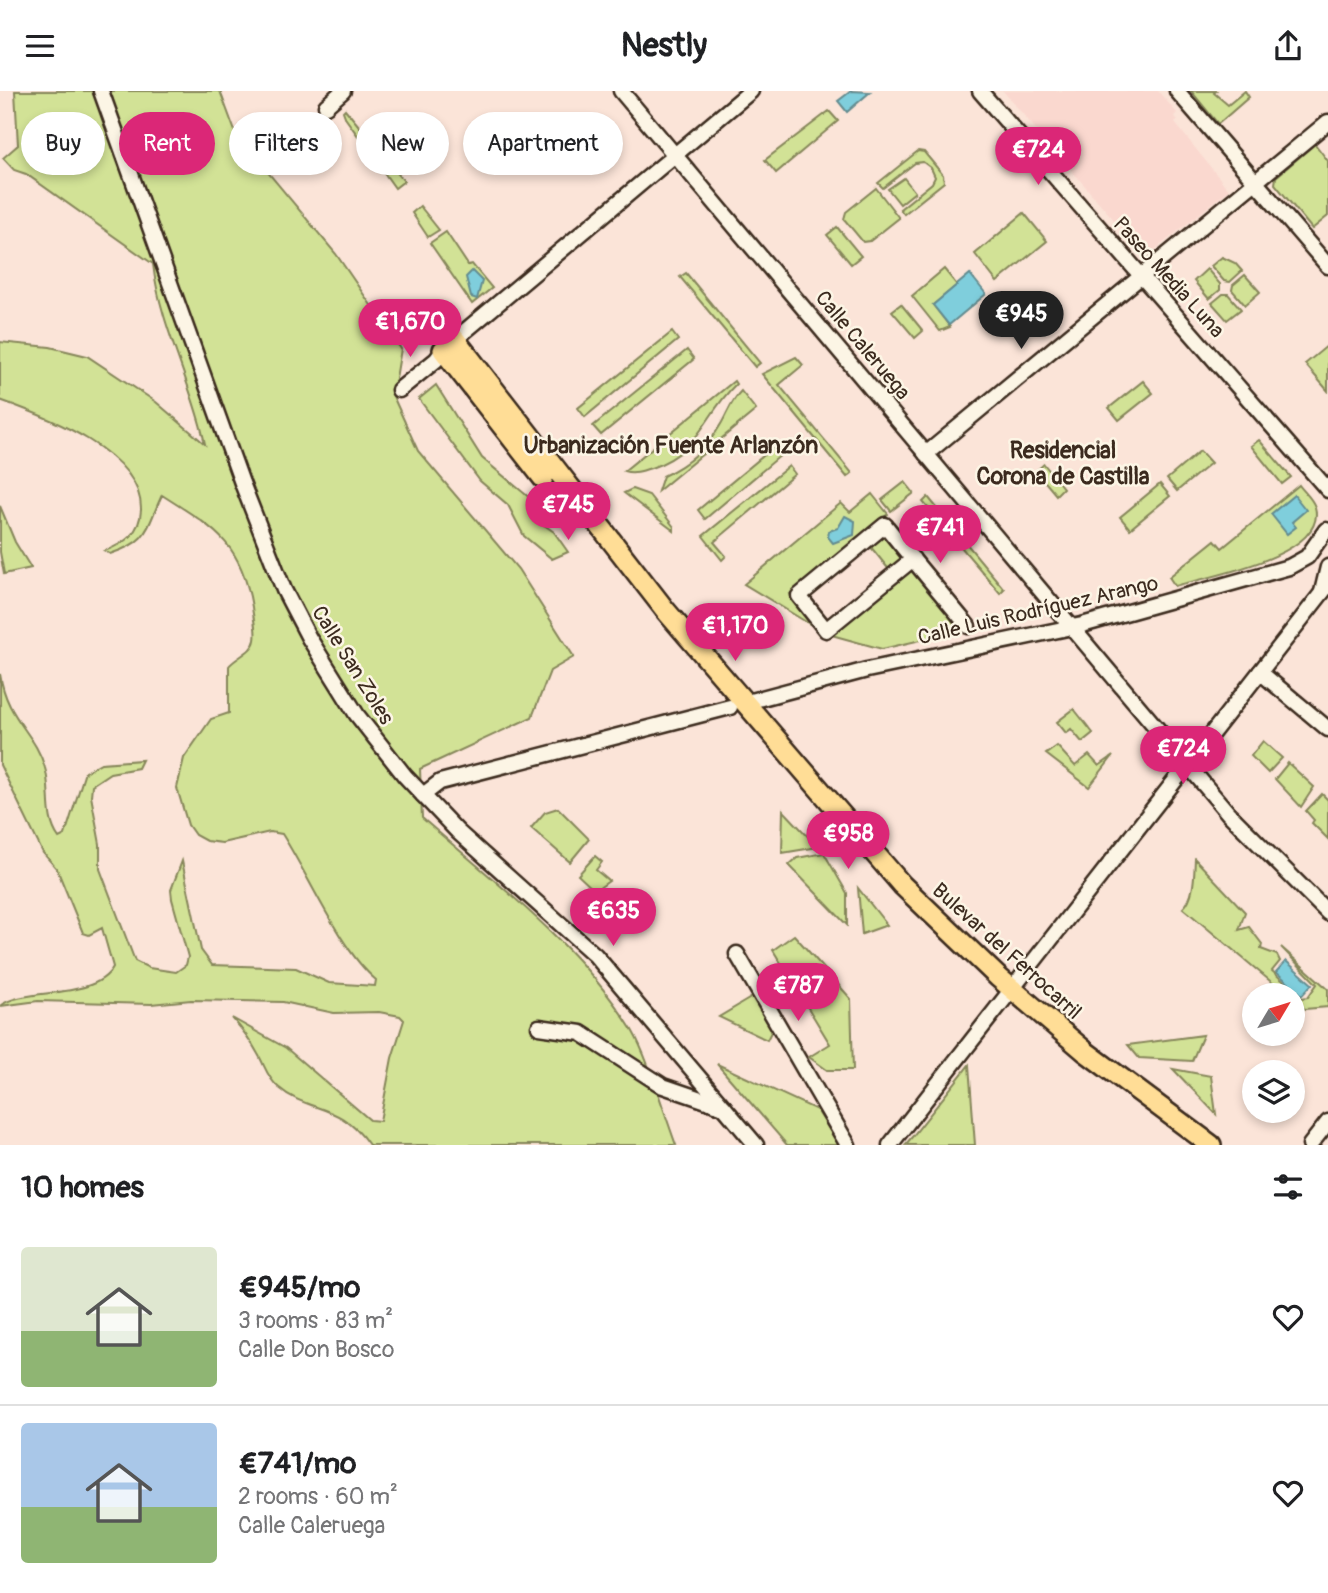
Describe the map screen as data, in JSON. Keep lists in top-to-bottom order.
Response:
{
  "streets": {
    "main road": ["Bulevar del Ferrocarril"],
    "street": [
      "Paseo Media Luna",
      "Calle Caleruega",
      "Calle Luis Rodríguez Arango",
      "Calle San Zoles"
    ]
  },
  "crossings": [
    ["Calle Caleruega", "Calle Luis Rodríguez Arango"],
    ["Calle Luis Rodríguez Arango", "Calle San Zoles"],
    ["Calle Luis Rodríguez Arango", "Bulevar del Ferrocarril"]
  ],
  "districts": ["Urbanización Fuente Arlanzón", "Residencial Corona de Castilla"],
  "north": "top right",
  "page": {
    "header": "Nestly",
    "chip": [
      "Buy",
      "Rent",
      "Filters",
      "New",
      "Apartment"
    ],
    "price": [
      "€724",
      "€945",
      "€1,670",
      "€745",
      "€741",
      "€1,170",
      "€724",
      "€958",
      "€635",
      "€787"
    ],
    "heading": "10 homes",
    "list": [
      {
        "name": "€945/mo",
        "note": "3 rooms · 83 m² · Calle Don Bosco"
      },
      {
        "name": "€741/mo",
        "note": "2 rooms · 60 m² · Calle Caleruega"
      }
    ]
  }
}
